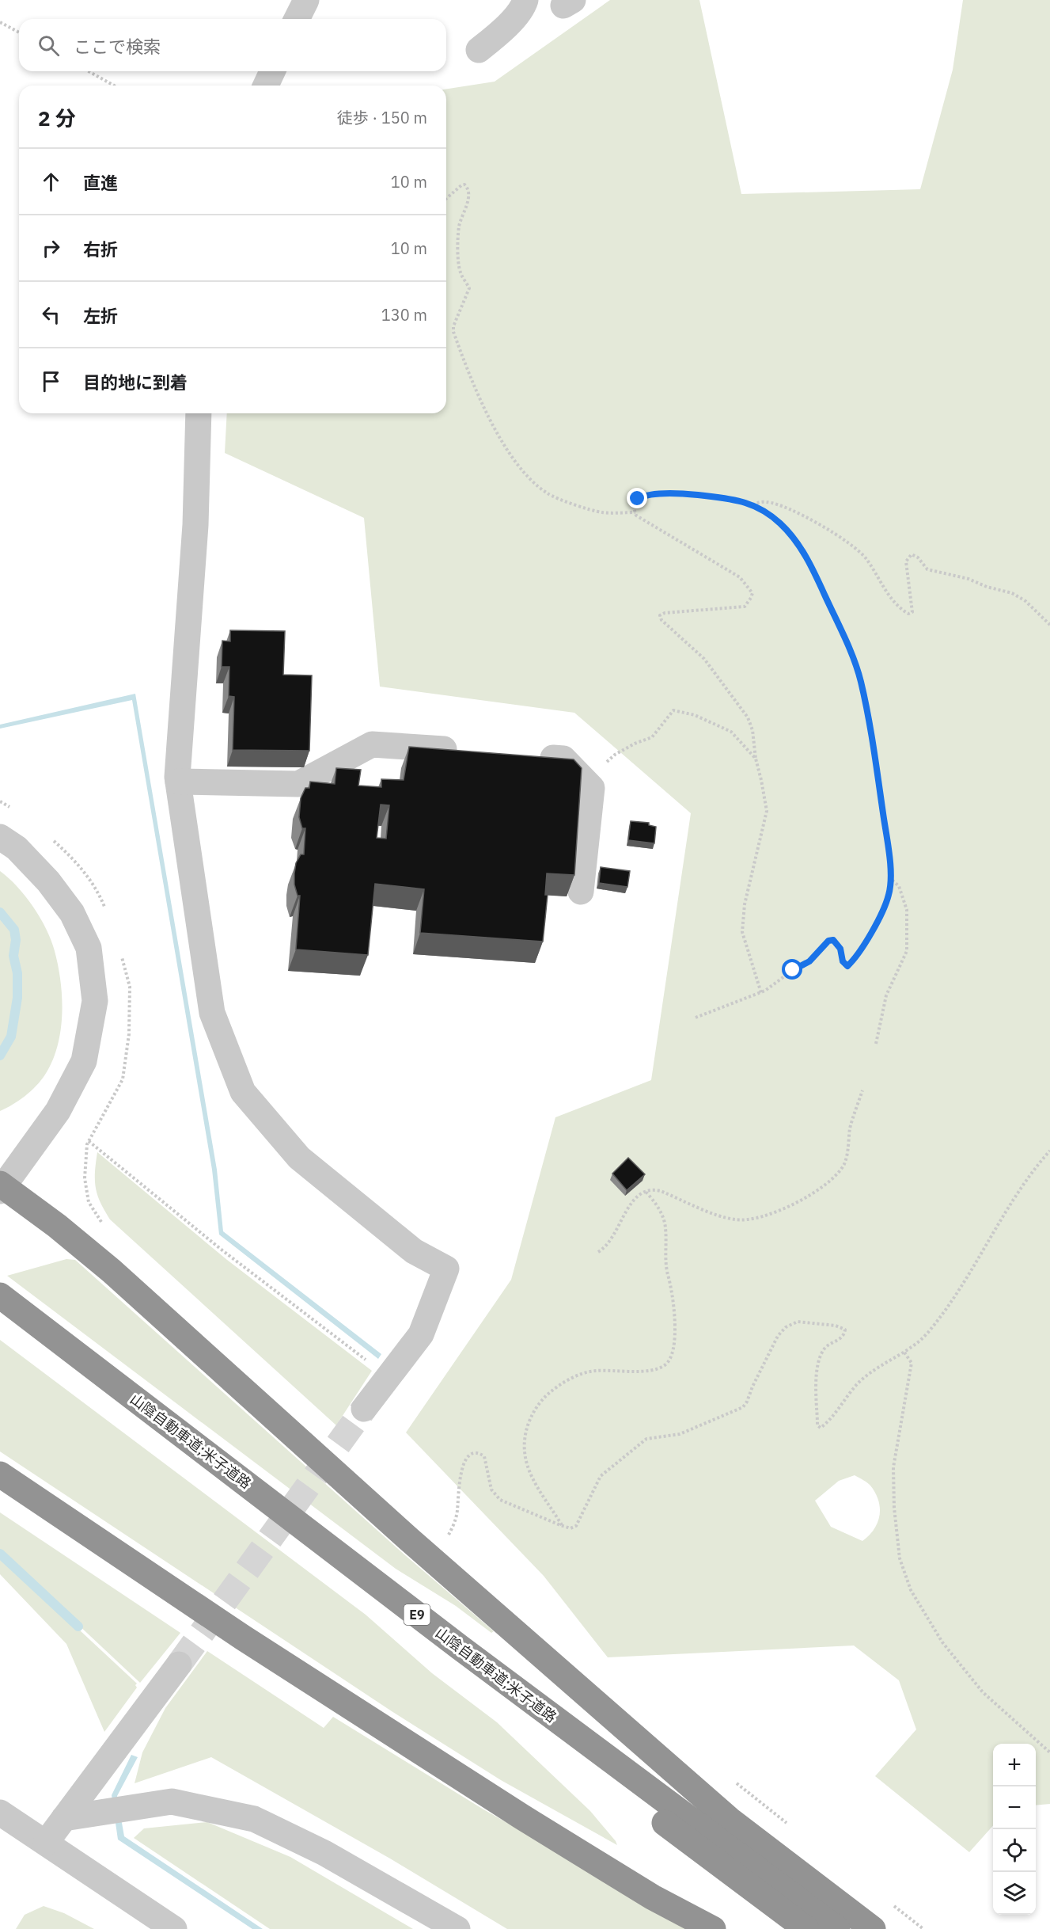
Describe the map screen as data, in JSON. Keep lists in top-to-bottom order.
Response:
{
  "streets": {
    "highway": ["山陰自動車道;米子道路", "E9"]
  },
  "page": {
    "search": "ここで検索",
    "heading": ["2 分", "徒歩 · 150 m"],
    "list": [
      ["直進", "10 m"],
      ["右折", "10 m"],
      ["左折", "130 m"],
      "目的地に到着"
    ],
    "map_buttons": ["+", "−"]
  }
}
